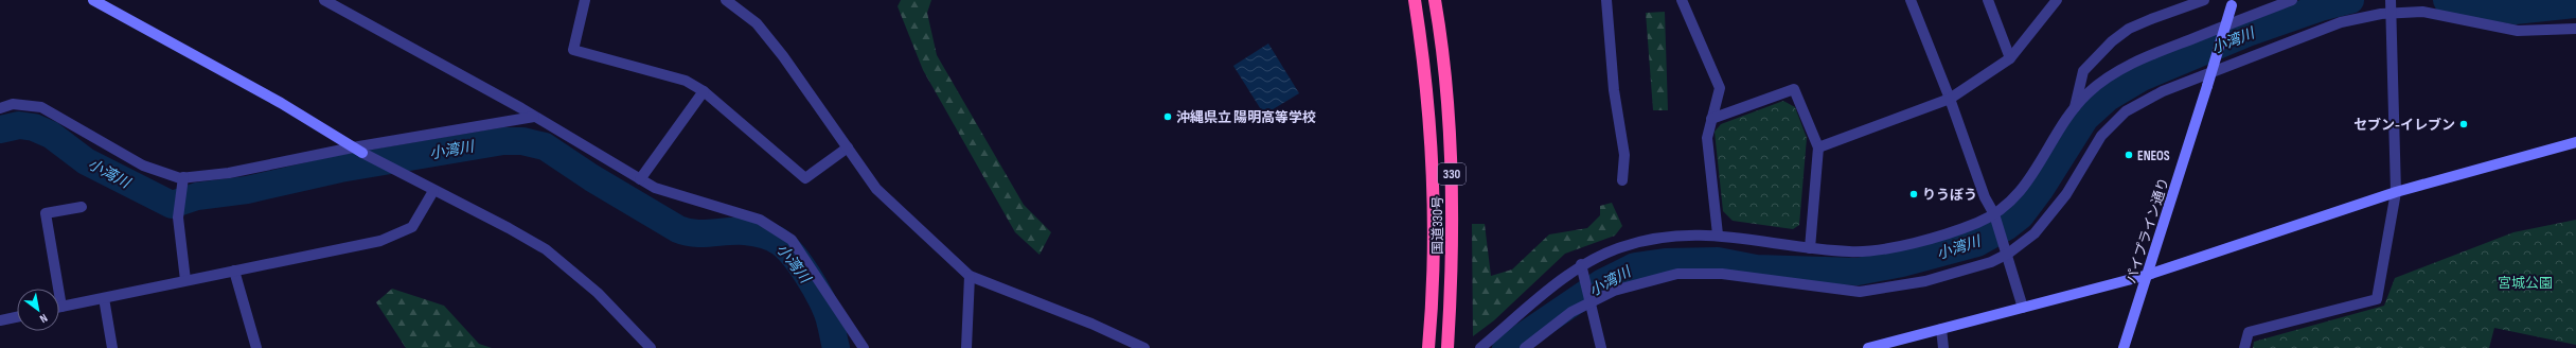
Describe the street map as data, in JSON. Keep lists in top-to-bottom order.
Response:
{
  "streets": {
    "highway": ["330", "国道330号"],
    "street": ["パイプライン通り"]
  },
  "water": ["小湾川"],
  "parks": ["宮城公園"],
  "places": [
    "沖縄県立 陽明高等学校",
    "セブン-イレブン",
    "ENEOS",
    "りうぼう"
  ],
  "north": "bottom right"
}
